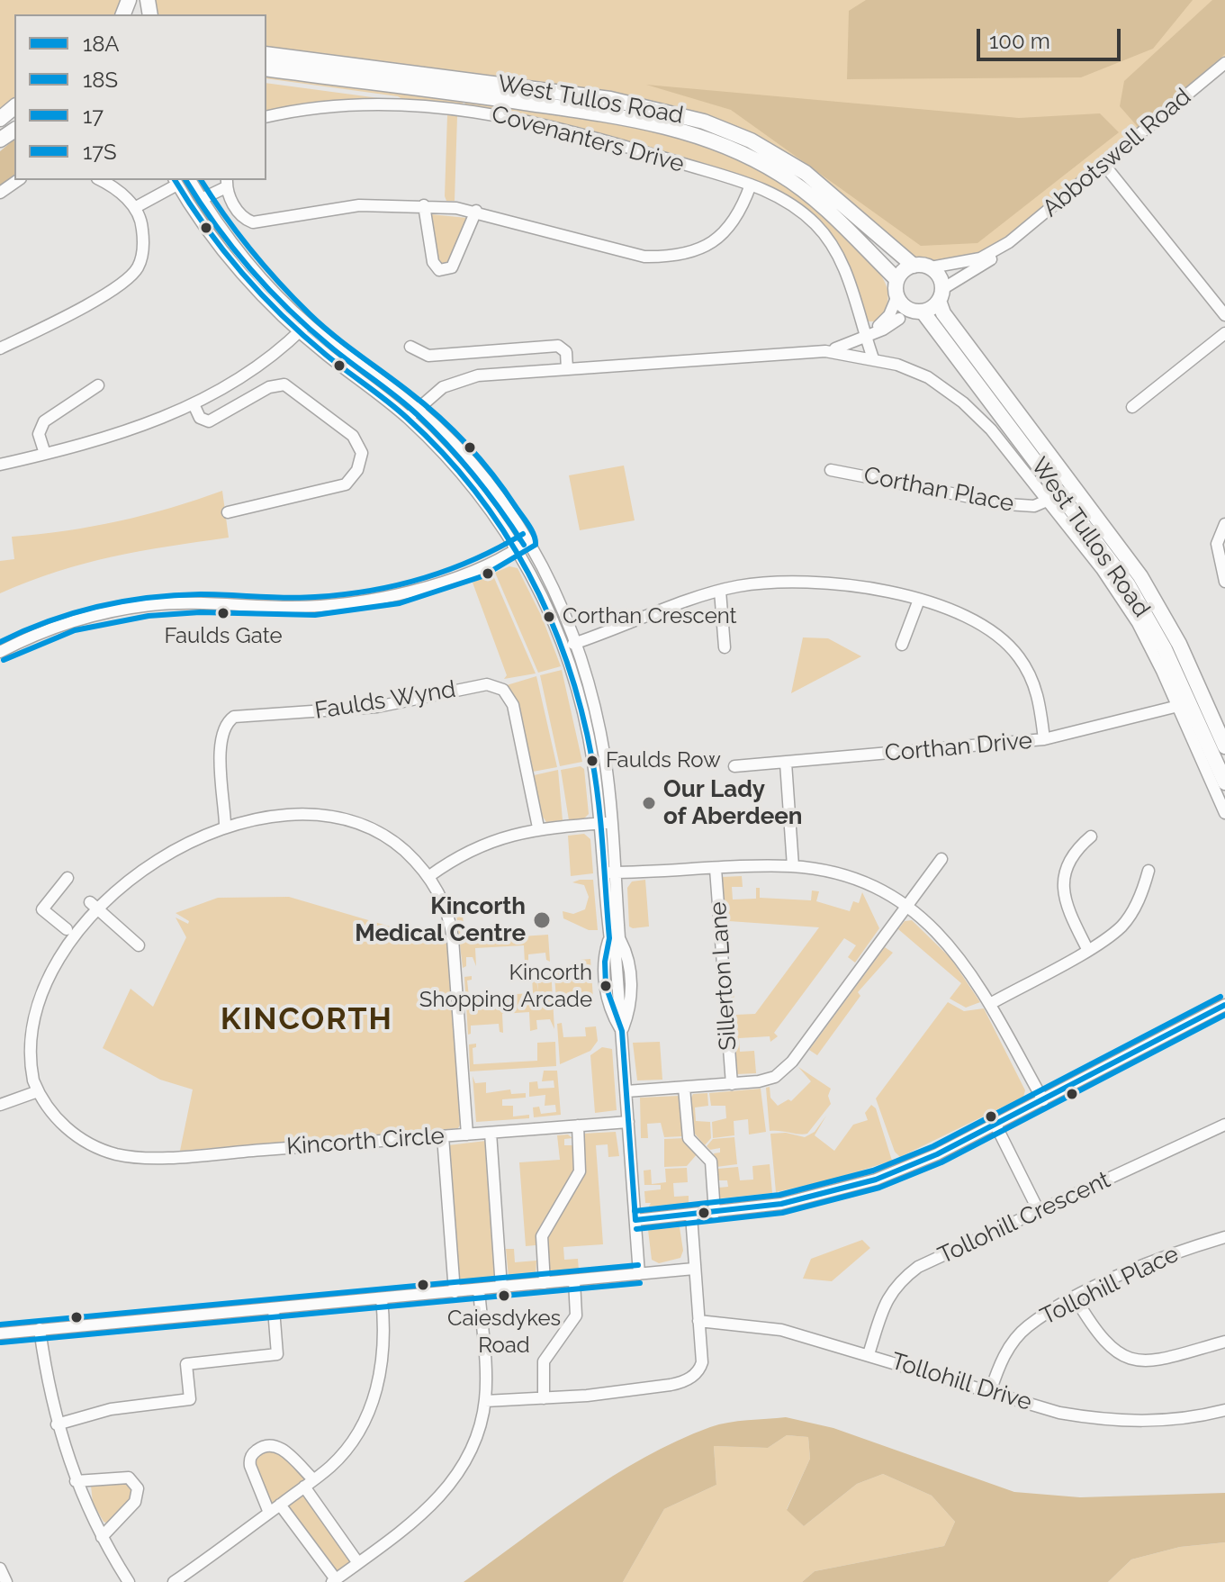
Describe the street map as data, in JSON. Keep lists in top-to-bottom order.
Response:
{
  "streets": {
    "main road": ["West Tullos Road"],
    "street": [
      "Covenanters Drive",
      "Abbotswell Road",
      "Corthan Place",
      "Faulds Wynd",
      "Corthan Drive",
      "Sillerton Lane",
      "Kincorth Circle",
      "Tollohill Crescent",
      "Tollohill Place",
      "Tollohill Drive"
    ]
  },
  "crossings": [
    ["Faulds Wynd", "Kincorth Circle"],
    ["Tollohill Crescent", "Tollohill Drive"],
    ["Tollohill Place", "Tollohill Drive"]
  ],
  "districts": ["KINCORTH"],
  "places": [
    "Faulds Gate",
    "Corthan Crescent",
    "Faulds Row",
    "Our Lady of Aberdeen",
    "Kincorth Medical Centre",
    "Kincorth Shopping Arcade",
    "Caiesdykes Road"
  ],
  "lines": [
    "transit line 18A",
    "transit line 18S",
    "transit line 17",
    "transit line 17S"
  ],
  "legend": [
    "18A",
    "18S",
    "17",
    "17S"
  ],
  "scale_bar": "100 m"
}
